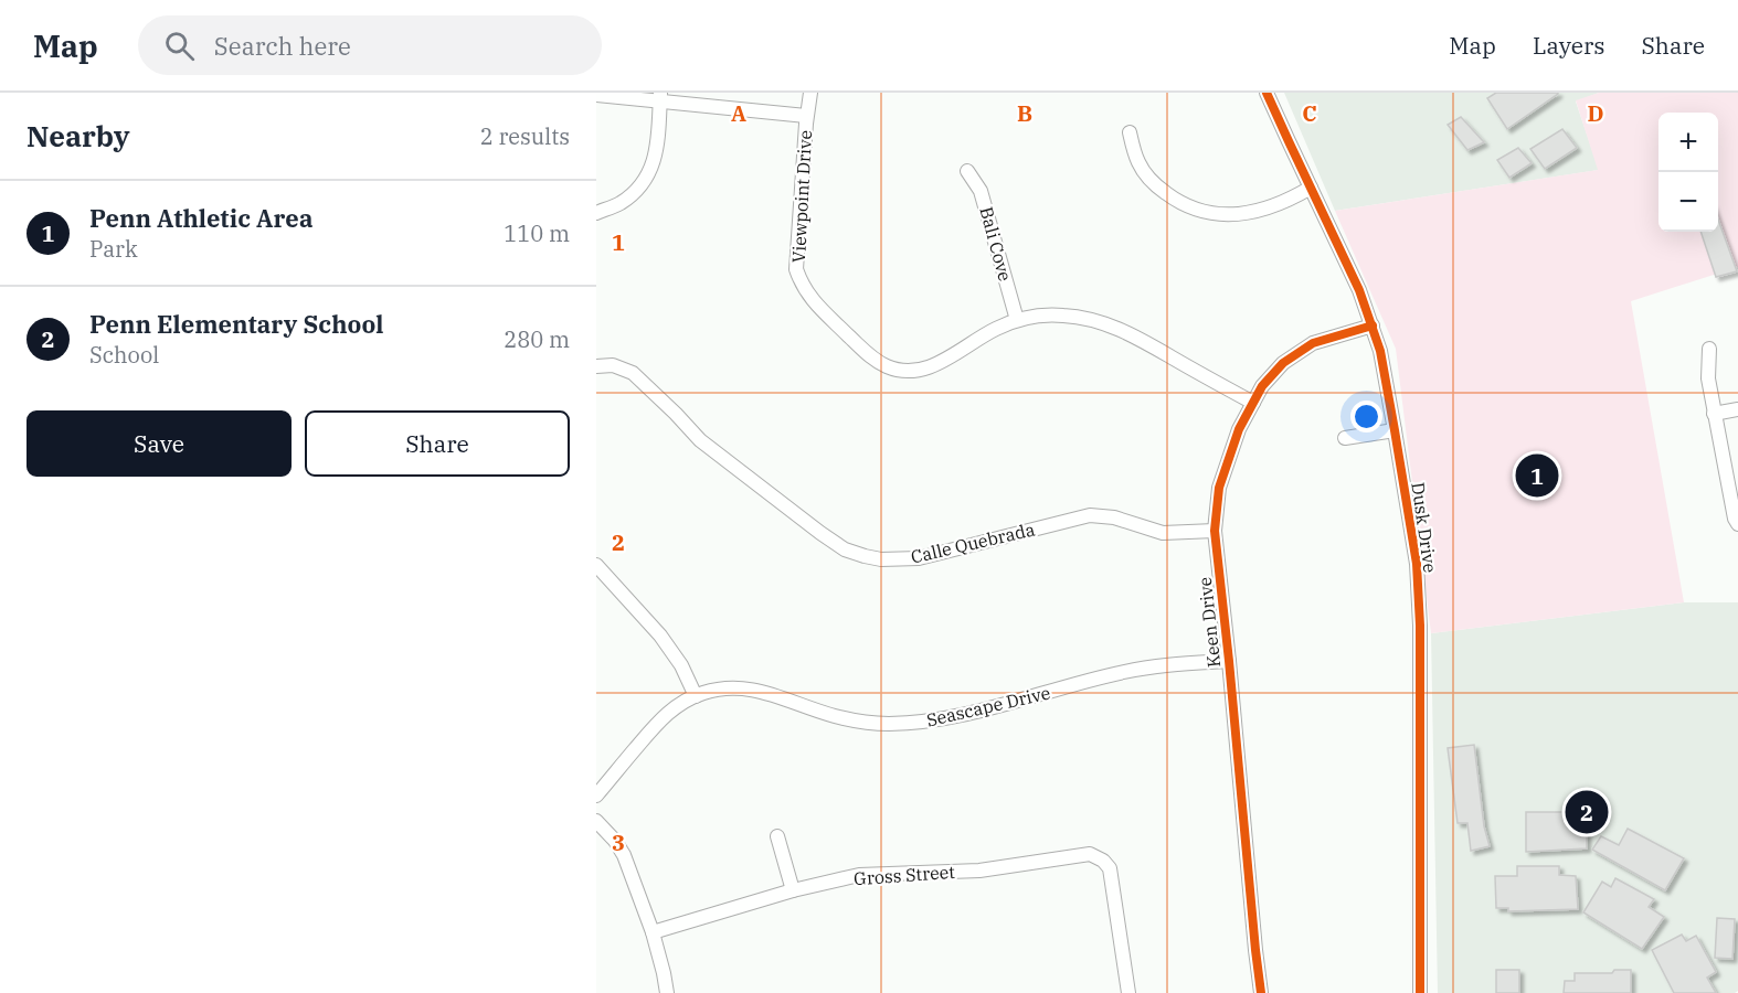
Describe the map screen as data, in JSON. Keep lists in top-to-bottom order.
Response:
{
  "streets": {
    "street": [
      "Viewpoint Drive",
      "Bali Cove",
      "Dusk Drive",
      "Calle Quebrada",
      "Keen Drive",
      "Seascape Drive",
      "Gross Street"
    ]
  },
  "crossings": [
    ["Viewpoint Drive", "Bali Cove"],
    ["Viewpoint Drive", "Keen Drive"],
    ["Dusk Drive", "Keen Drive"],
    ["Calle Quebrada", "Keen Drive"],
    ["Keen Drive", "Seascape Drive"]
  ],
  "page": {
    "header": "Map",
    "search": "Search here",
    "nav": ["Map", "Layers", "Share"],
    "heading": ["Nearby", "2 results"],
    "map_buttons": ["+", "−"],
    "list": [
      {
        "mark": "1",
        "name": "Penn Athletic Area",
        "note": "Park",
        "value": "110 m"
      },
      {
        "mark": "2",
        "name": "Penn Elementary School",
        "note": "School",
        "value": "280 m"
      }
    ],
    "buttons": ["Save", "Share"],
    "pins": ["1", "2"]
  },
  "grid": {
    "columns": [
      "A",
      "B",
      "C",
      "D"
    ],
    "rows": ["1", "2", "3"]
  }
}
